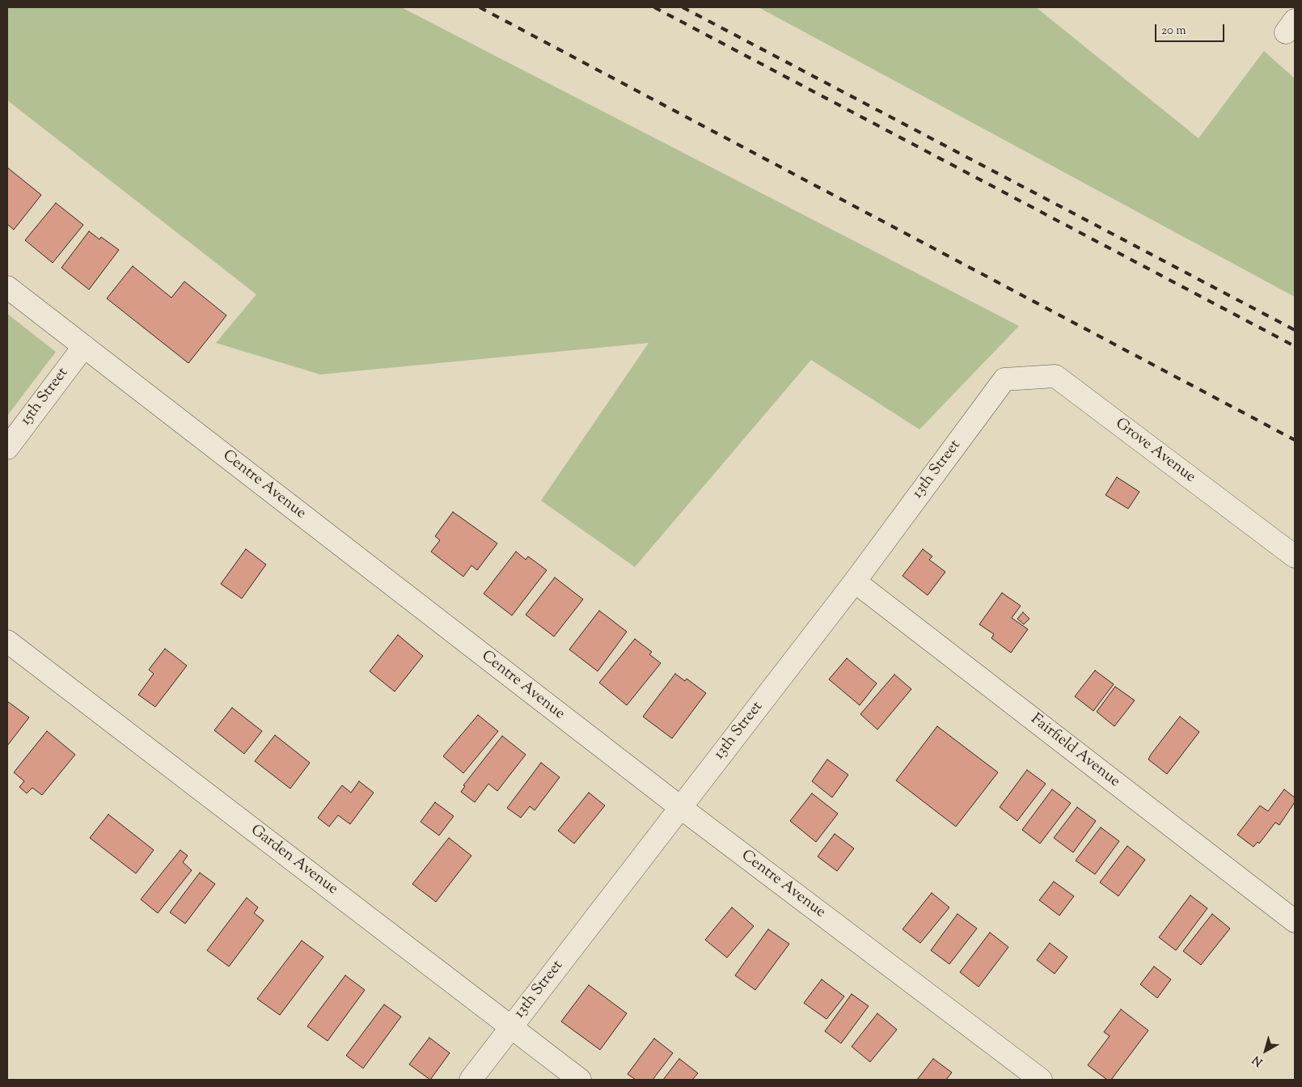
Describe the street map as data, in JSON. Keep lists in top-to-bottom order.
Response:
{
  "streets": {
    "street": [
      "15th Street",
      "Grove Avenue",
      "13th Street",
      "Centre Avenue",
      "Fairfield Avenue",
      "Garden Avenue"
    ]
  },
  "crossings": [
    ["15th Street", "Centre Avenue"],
    ["Grove Avenue", "13th Street"],
    ["13th Street", "Centre Avenue"],
    ["13th Street", "Fairfield Avenue"],
    ["13th Street", "Garden Avenue"]
  ],
  "scale_bar": "20 m",
  "north": "bottom left"
}
